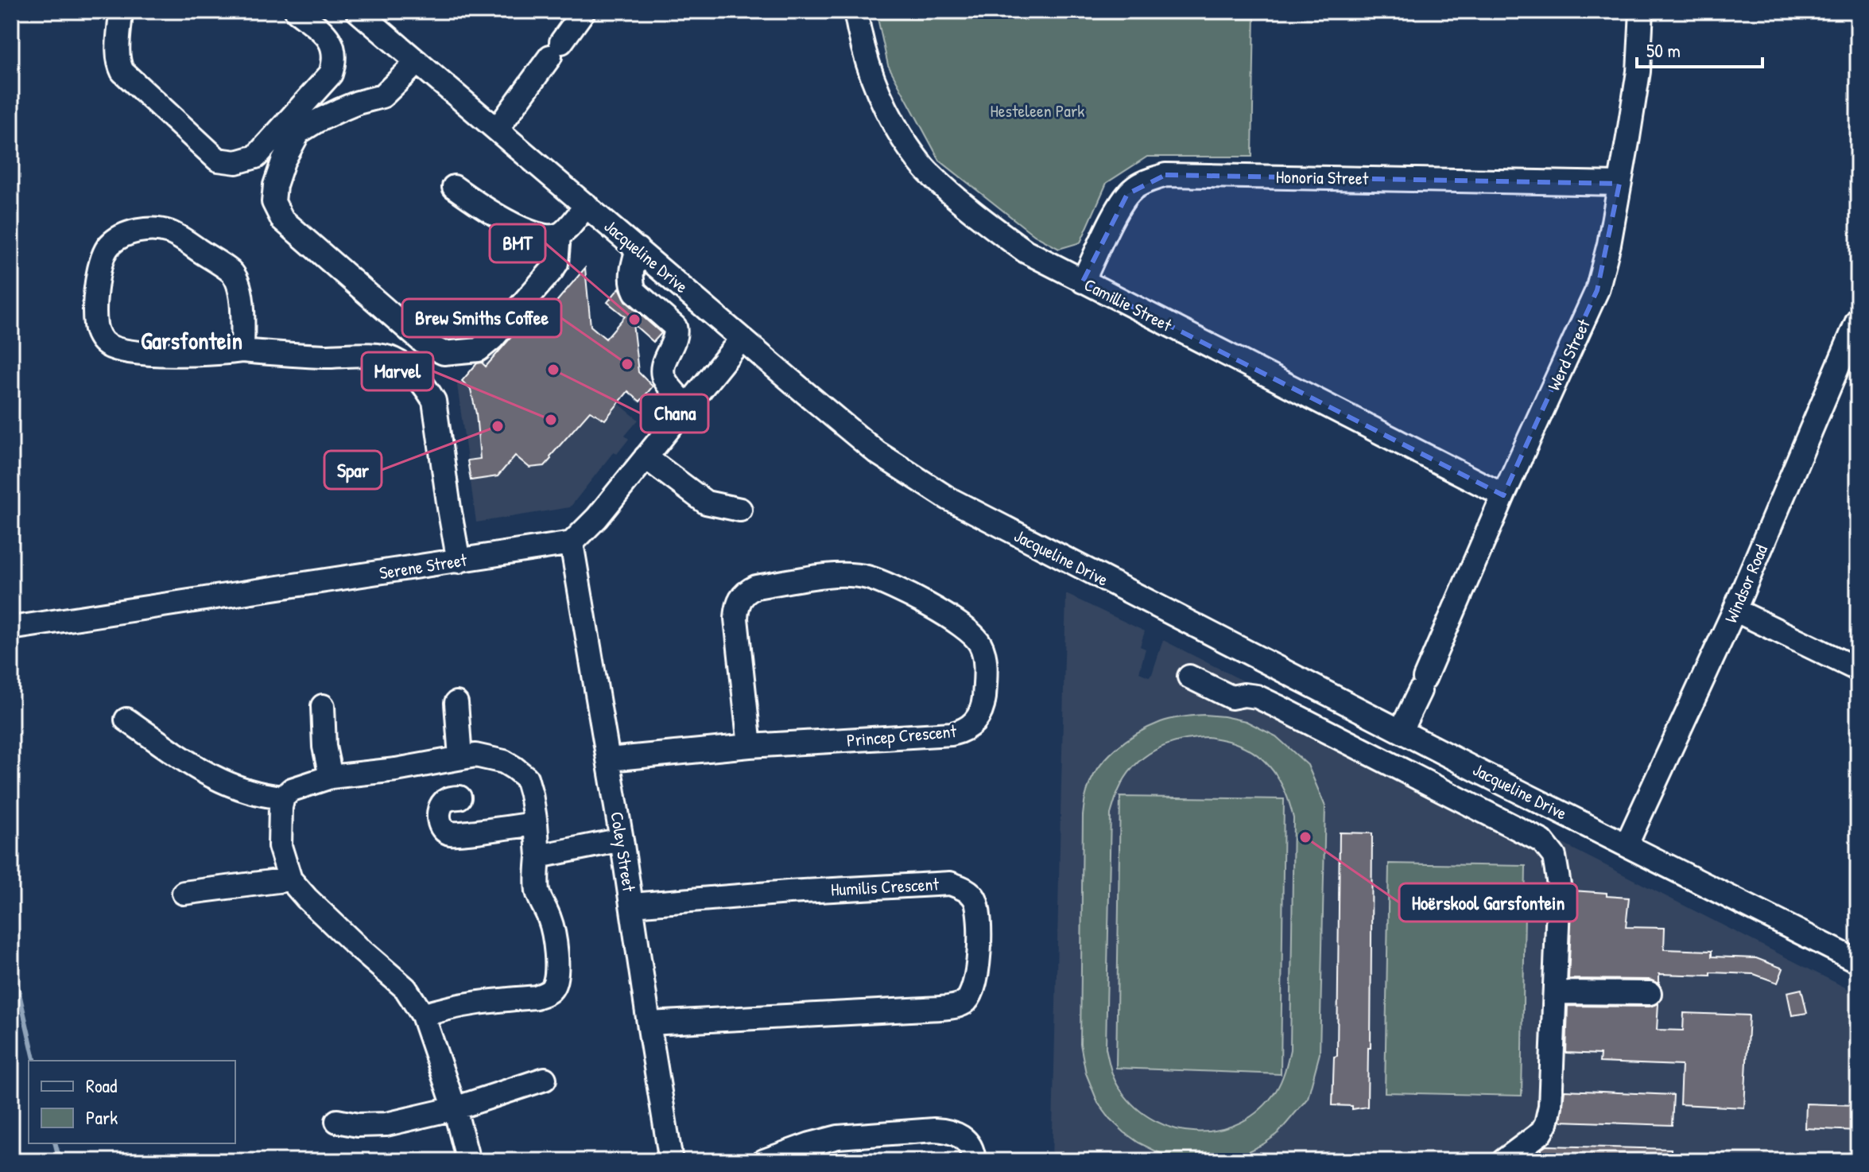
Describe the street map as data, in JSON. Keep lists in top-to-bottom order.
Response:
{
  "streets": {
    "street": [
      "Honoria Street",
      "Jacqueline Drive",
      "Camillie Street",
      "Werd Street",
      "Serene Street",
      "Windsor Road",
      "Princep Crescent",
      "Coley Street",
      "Humilis Crescent"
    ]
  },
  "crossings": [
    ["Honoria Street", "Camillie Street"],
    ["Honoria Street", "Werd Street"],
    ["Jacqueline Drive", "Werd Street"],
    ["Jacqueline Drive", "Windsor Road"],
    ["Camillie Street", "Werd Street"],
    ["Serene Street", "Coley Street"],
    ["Princep Crescent", "Coley Street"],
    ["Coley Street", "Humilis Crescent"]
  ],
  "districts": ["Garsfontein"],
  "parks": ["Hesteleen Park"],
  "places": [
    "BMT",
    "Brew Smiths Coffee",
    "Chana",
    "Marvel",
    "Spar",
    "Hoërskool Garsfontein"
  ],
  "legend": ["Road", "Park"],
  "scale_bar": "50 m"
}
